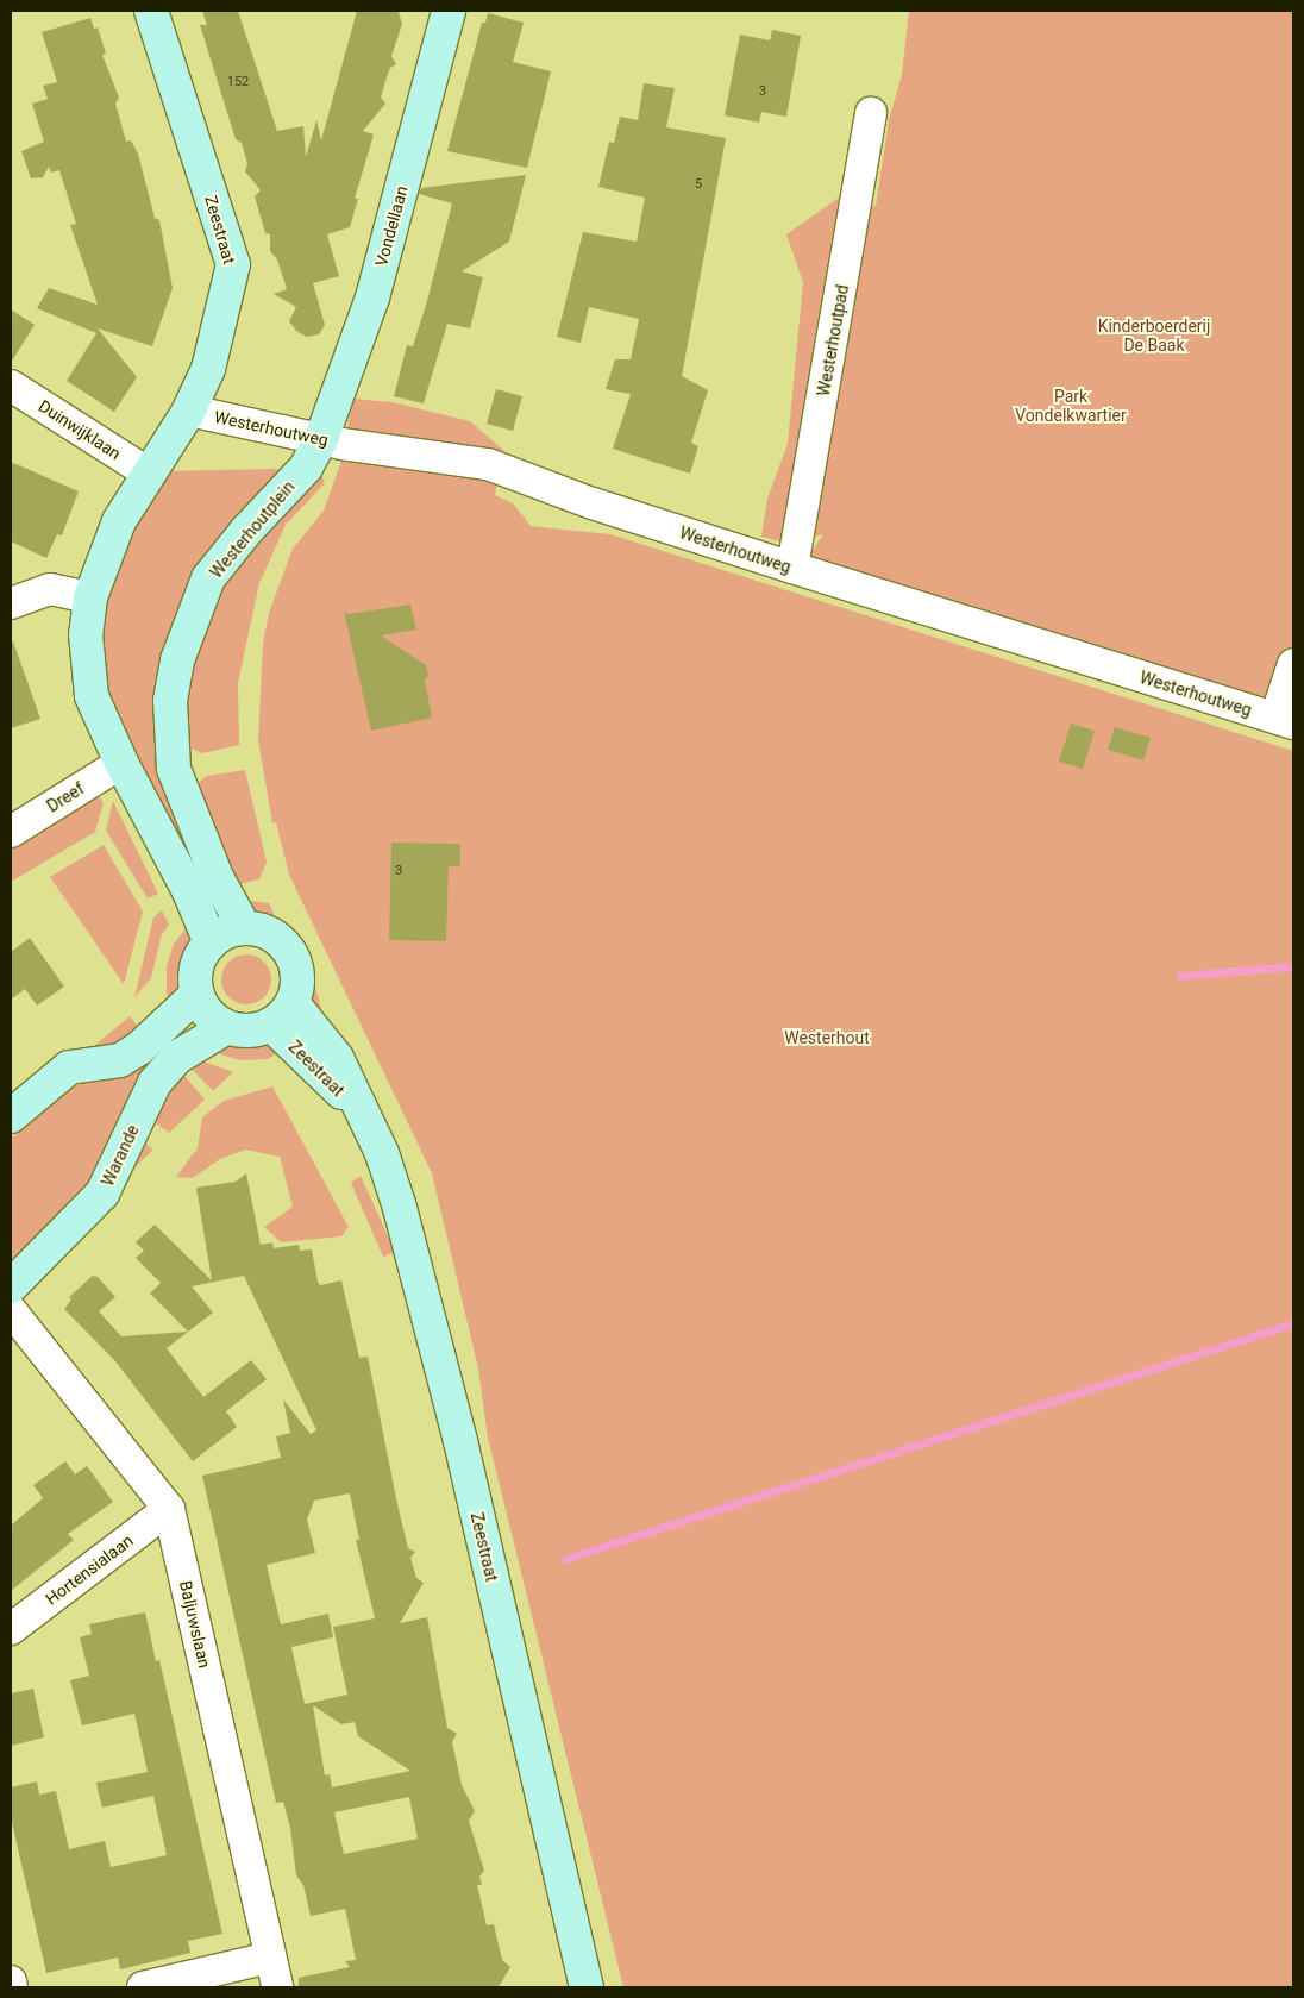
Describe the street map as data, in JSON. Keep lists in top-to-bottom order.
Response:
{
  "streets": {
    "street": [
      "Vondellaan",
      "Zeestraat",
      "Westerhoutpad",
      "Westerhoutweg",
      "Duinwijklaan",
      "Westerhoutplein",
      "Dreef",
      "Warande",
      "Hortensialaan",
      "Baljuwslaan"
    ]
  },
  "crossings": [
    ["Vondellaan", "Westerhoutweg"],
    ["Vondellaan", "Westerhoutplein"],
    ["Zeestraat", "Westerhoutweg"],
    ["Zeestraat", "Duinwijklaan"],
    ["Zeestraat", "Westerhoutplein"],
    ["Zeestraat", "Warande"],
    ["Westerhoutpad", "Westerhoutweg"],
    ["Westerhoutweg", "Westerhoutplein"],
    ["Westerhoutplein", "Warande"],
    ["Hortensialaan", "Baljuwslaan"]
  ],
  "parks": ["Kinderboerderij De Baak", "Park Vondelkwartier", "Westerhout"],
  "house_numbers": [
    "152",
    "3",
    "5",
    "3"
  ]
}
